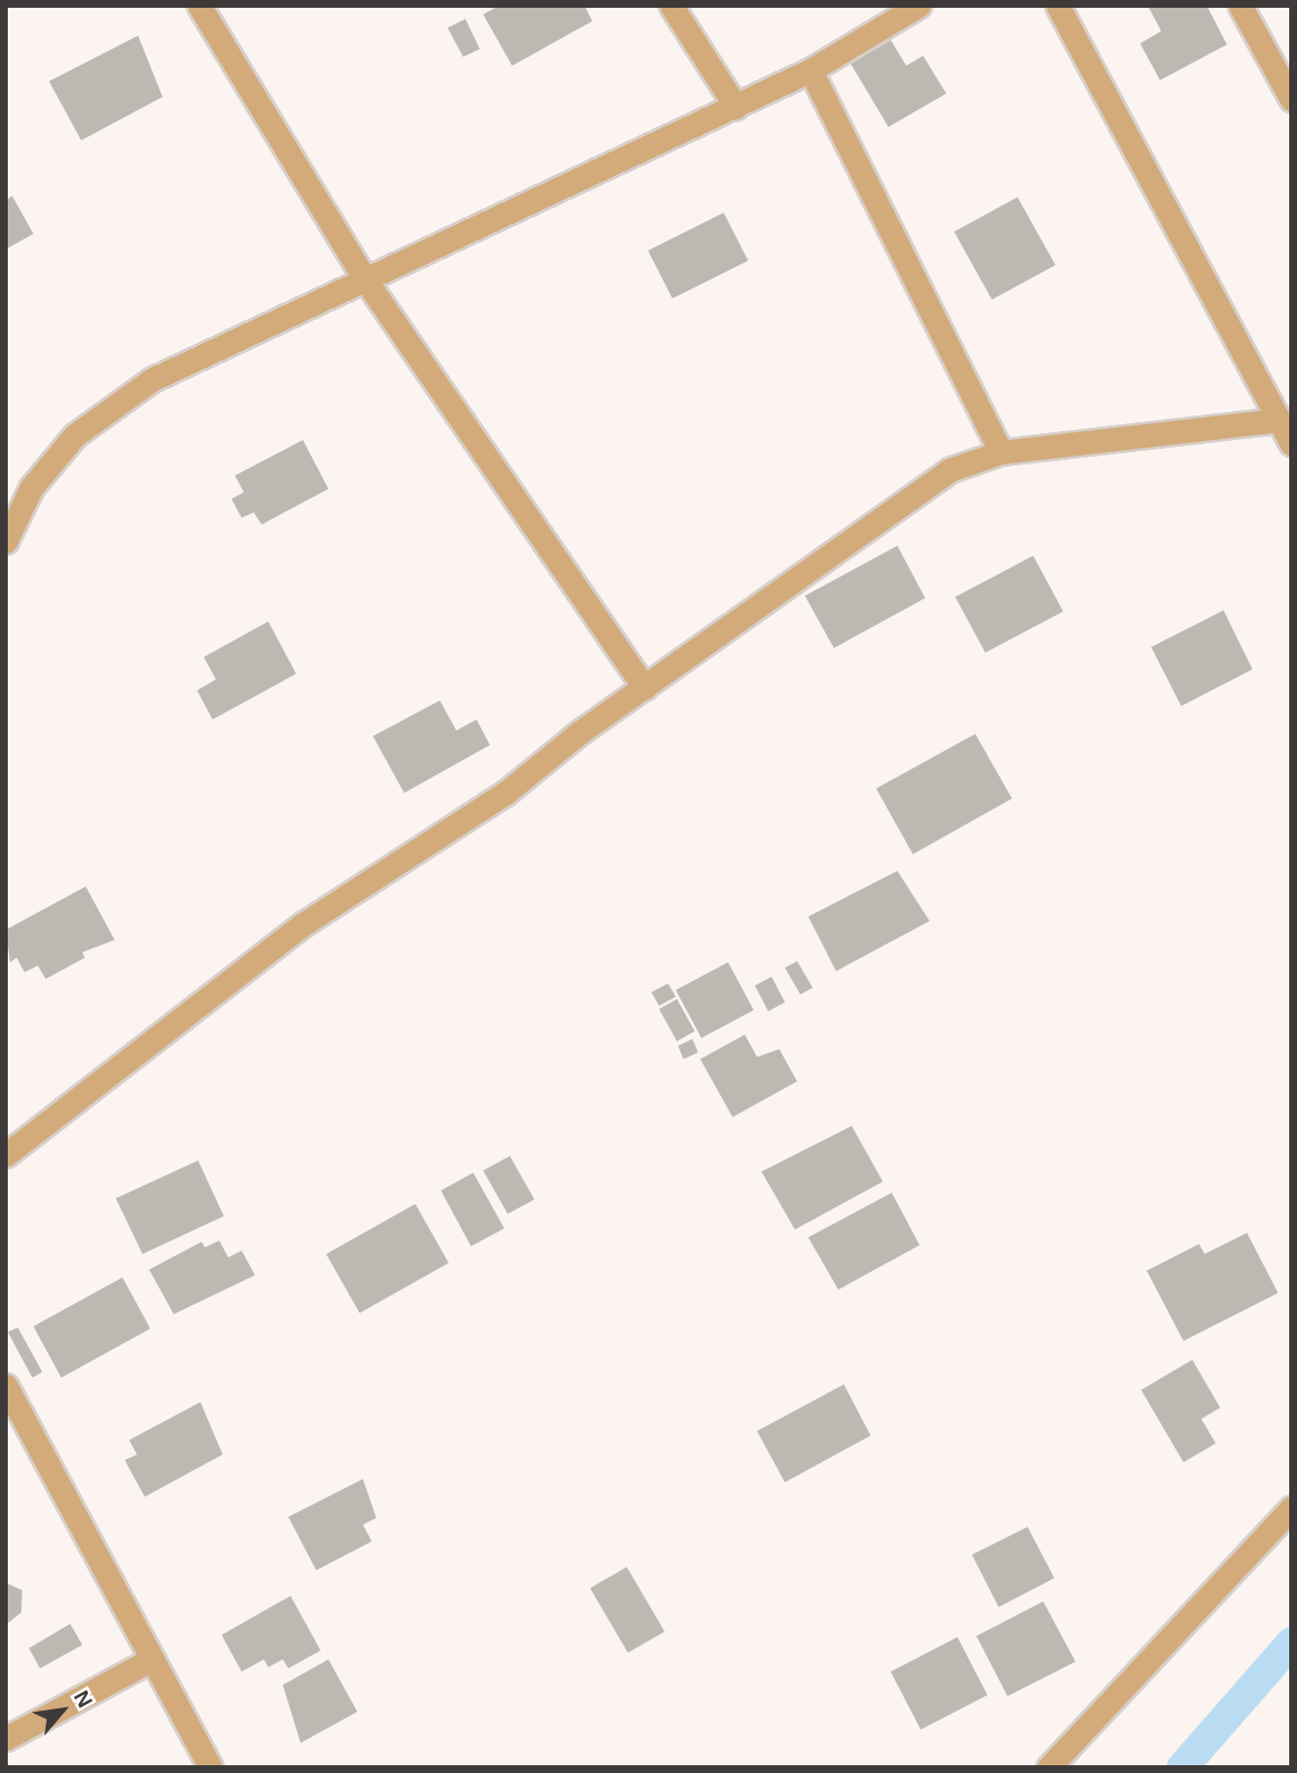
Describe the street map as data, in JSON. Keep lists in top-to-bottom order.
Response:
{
  "north": "top right"
}
